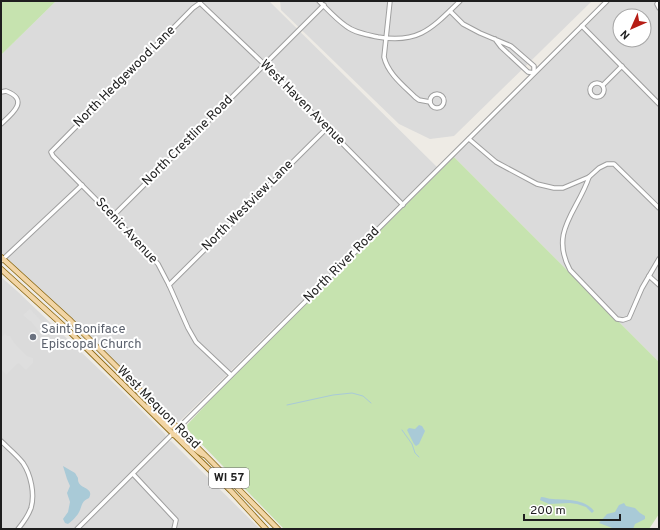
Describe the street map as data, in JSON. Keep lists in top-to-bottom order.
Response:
{
  "streets": {
    "main road": ["West Mequon Road", "WI 57"],
    "street": [
      "North Hedgewood Lane",
      "West Haven Avenue",
      "North Crestline Road",
      "North Westview Lane",
      "Scenic Avenue",
      "North River Road"
    ]
  },
  "crossings": [
    ["North Hedgewood Lane", "West Haven Avenue"],
    ["North Hedgewood Lane", "Scenic Avenue"],
    ["West Haven Avenue", "North Crestline Road"],
    ["West Haven Avenue", "North Westview Lane"],
    ["West Haven Avenue", "North River Road"],
    ["North Crestline Road", "Scenic Avenue"],
    ["North Westview Lane", "Scenic Avenue"],
    ["Scenic Avenue", "North River Road"],
    ["North River Road", "West Mequon Road"]
  ],
  "places": ["Saint Boniface Episcopal Church"],
  "scale_bar": "200 m",
  "north": "bottom left"
}
